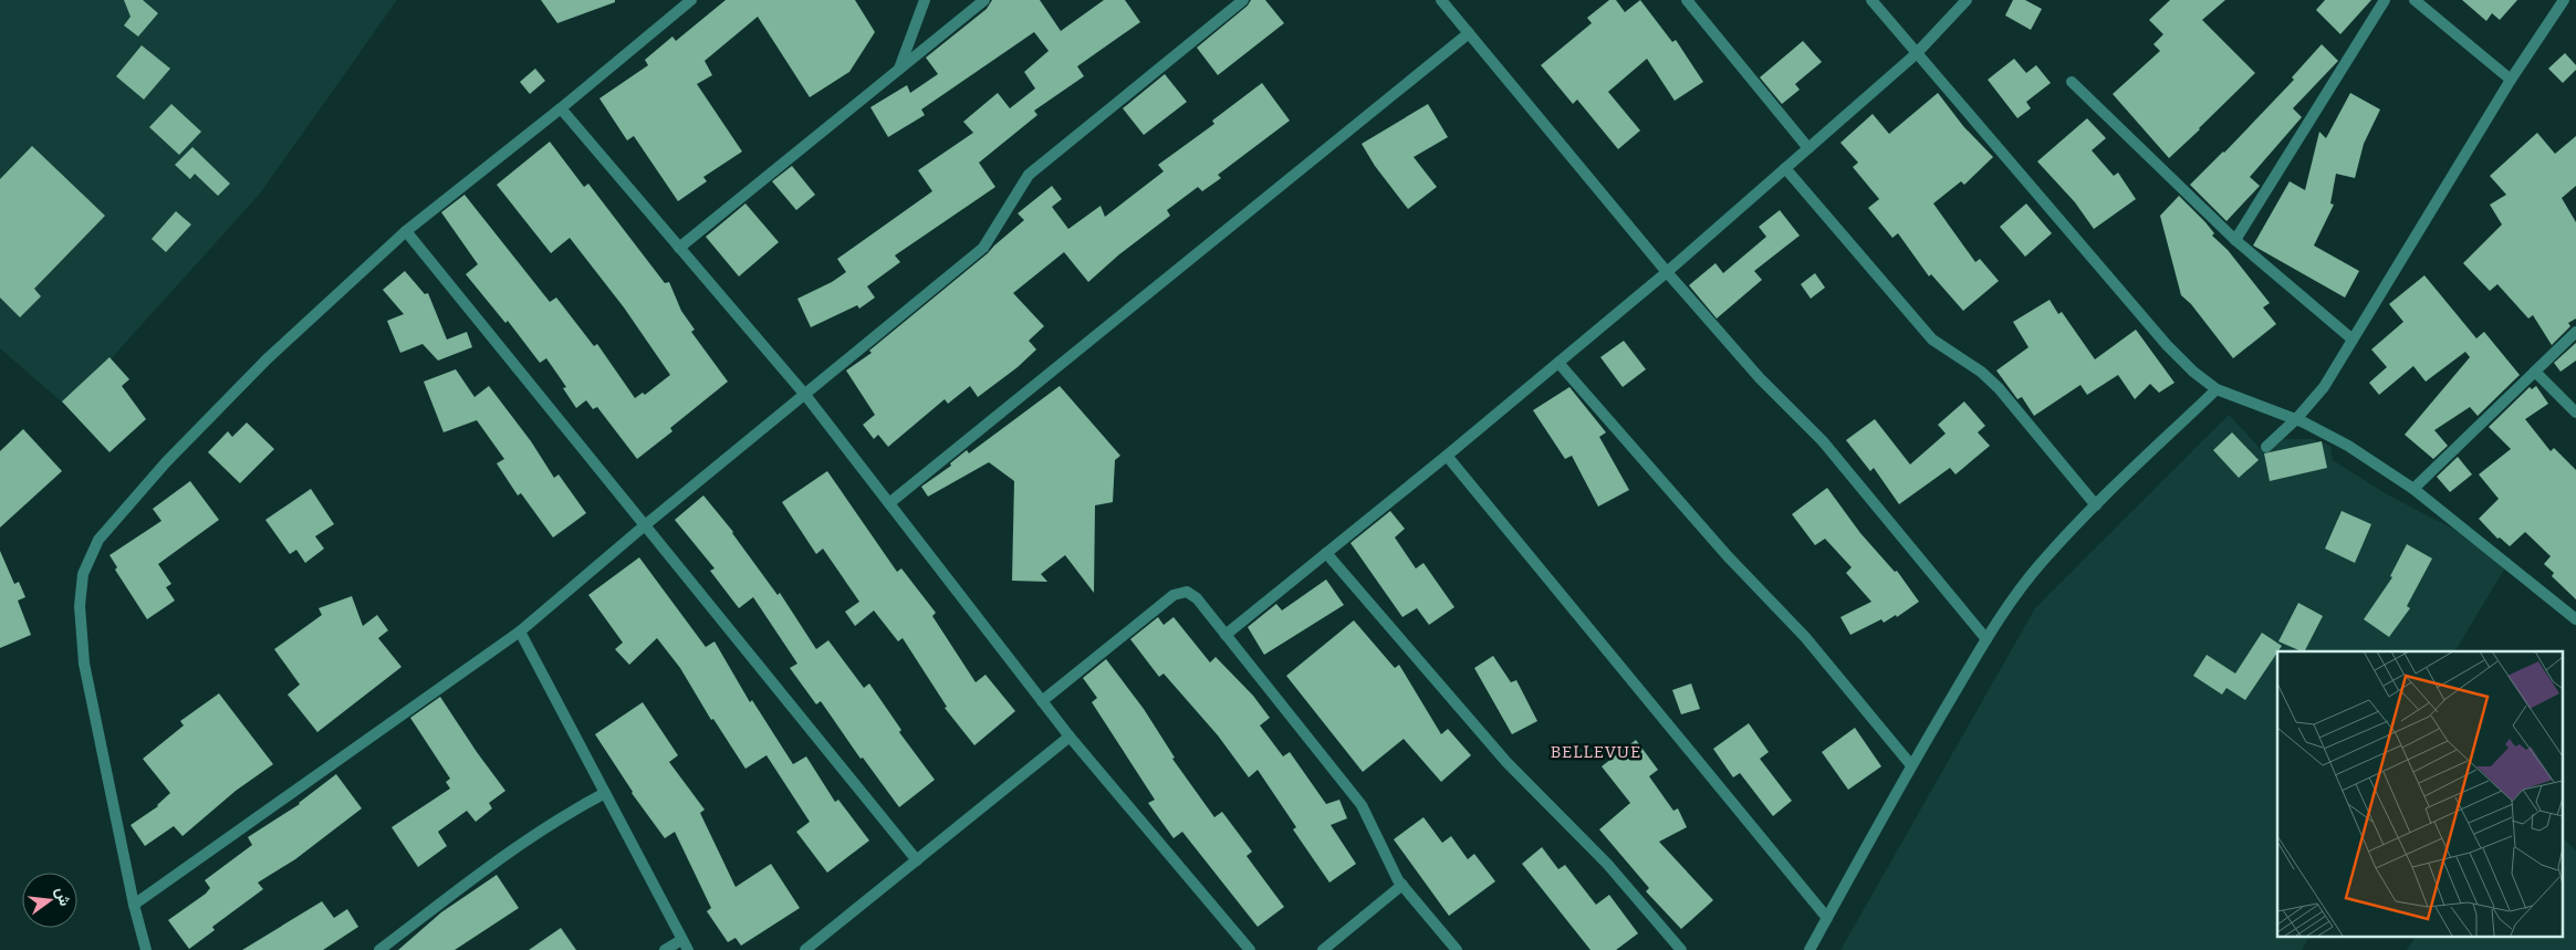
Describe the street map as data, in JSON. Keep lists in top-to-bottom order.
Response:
{
  "districts": ["BELLEVUE"],
  "north": "right"
}
